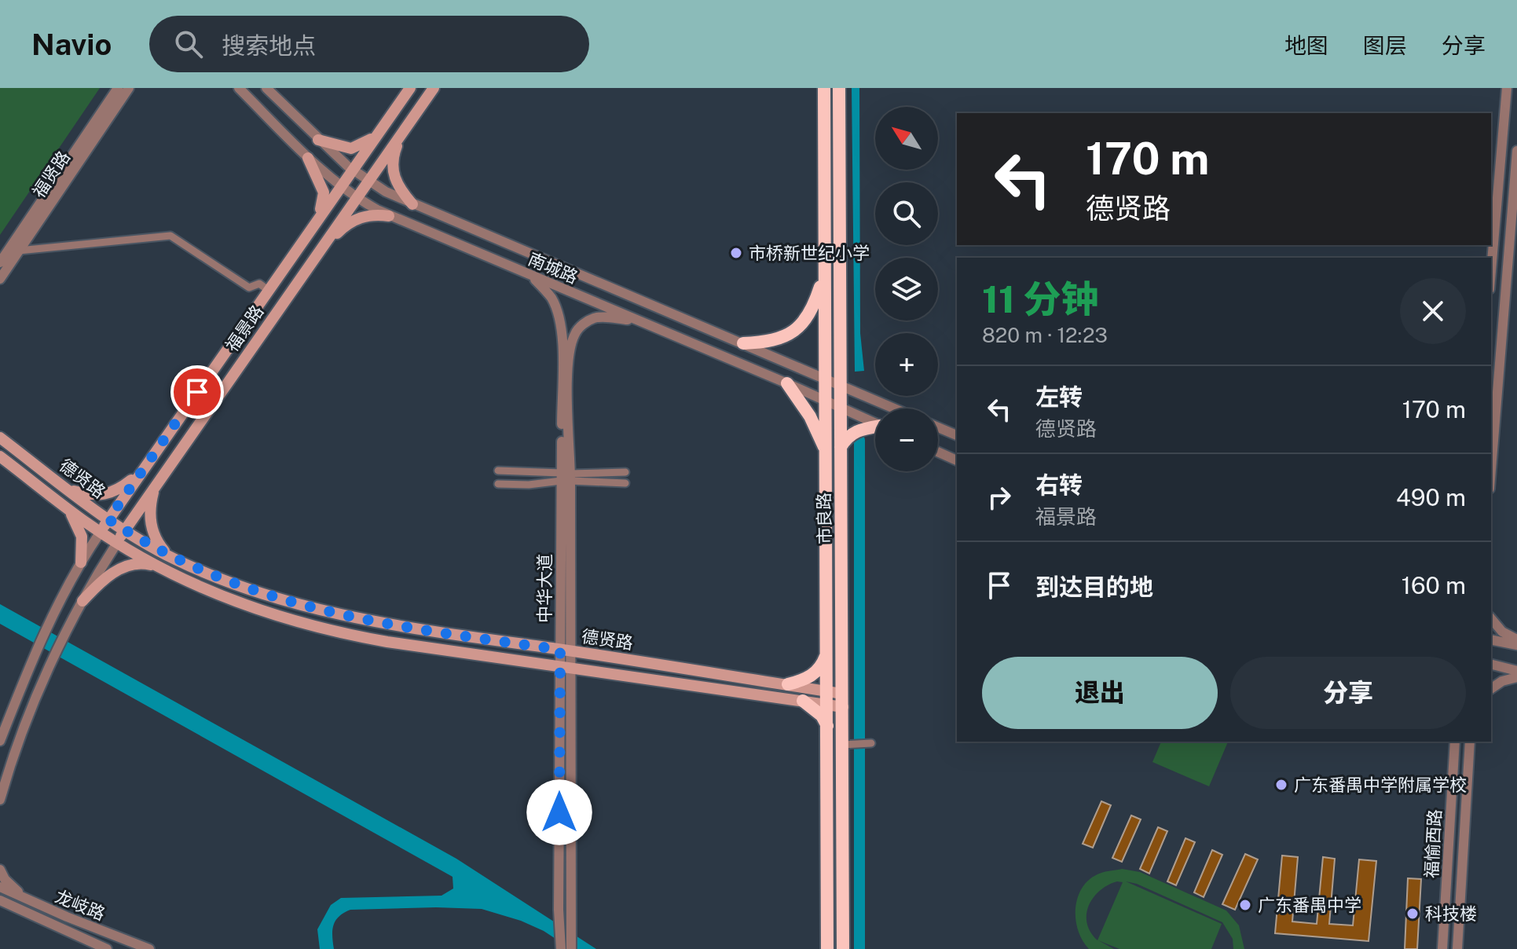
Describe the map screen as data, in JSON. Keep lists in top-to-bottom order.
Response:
{
  "streets": {
    "highway": ["市良路"],
    "main road": ["福景路", "德贤路"],
    "street": [
      "福贤路",
      "南城路",
      "中华大道",
      "福愉西路",
      "龙岐路"
    ]
  },
  "crossings": [
    ["南城路", "福景路"],
    ["南城路", "市良路"],
    ["南城路", "中华大道"],
    ["福景路", "德贤路"],
    ["德贤路", "市良路"],
    ["德贤路", "中华大道"]
  ],
  "places": [
    "市桥新世纪小学",
    "广东番禺中学附属学校",
    "广东番禺中学",
    "科技楼"
  ],
  "north": "top left",
  "page": {
    "header": "Navio",
    "search": "搜索地点",
    "nav": ["地图", "图层", "分享"],
    "map_buttons": ["+", "−"],
    "turn": ["170 m", "德贤路"],
    "heading": ["11 分钟", "820 m · 12:23"],
    "list": [
      {
        "name": "左转",
        "note": "德贤路",
        "value": "170 m"
      },
      {
        "name": "右转",
        "note": "福景路",
        "value": "490 m"
      },
      {
        "name": "到达目的地",
        "value": "160 m"
      }
    ],
    "buttons": ["退出", "分享"]
  }
}
